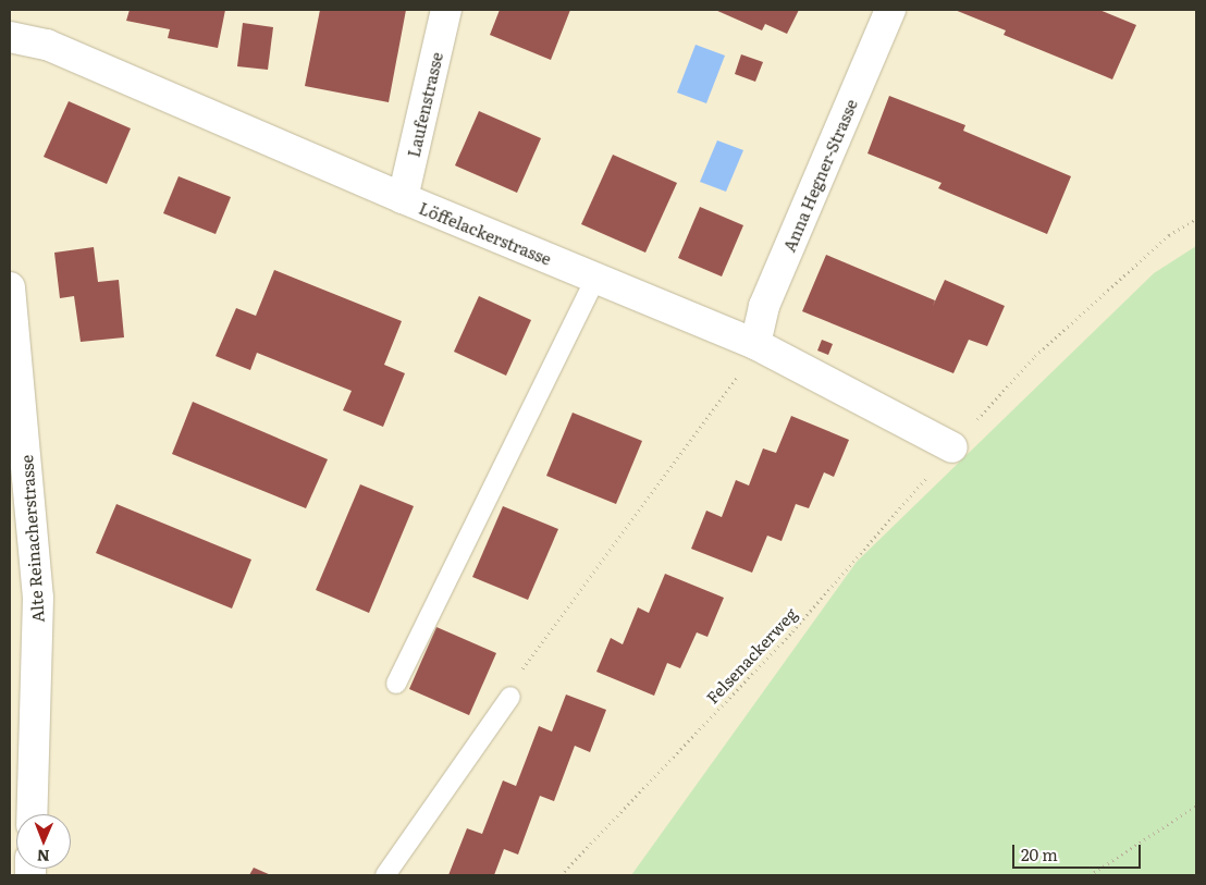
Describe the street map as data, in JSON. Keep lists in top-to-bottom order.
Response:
{
  "streets": {
    "street": [
      "Laufenstrasse",
      "Anna Hegner-Strasse",
      "Löffelackerstrasse",
      "Alte Reinacherstrasse"
    ],
    "path": ["Felsenackerweg"]
  },
  "crossings": [
    ["Laufenstrasse", "Löffelackerstrasse"],
    ["Anna Hegner-Strasse", "Löffelackerstrasse"],
    ["Löffelackerstrasse", "Felsenackerweg"]
  ],
  "scale_bar": "20 m",
  "north": "bottom"
}
